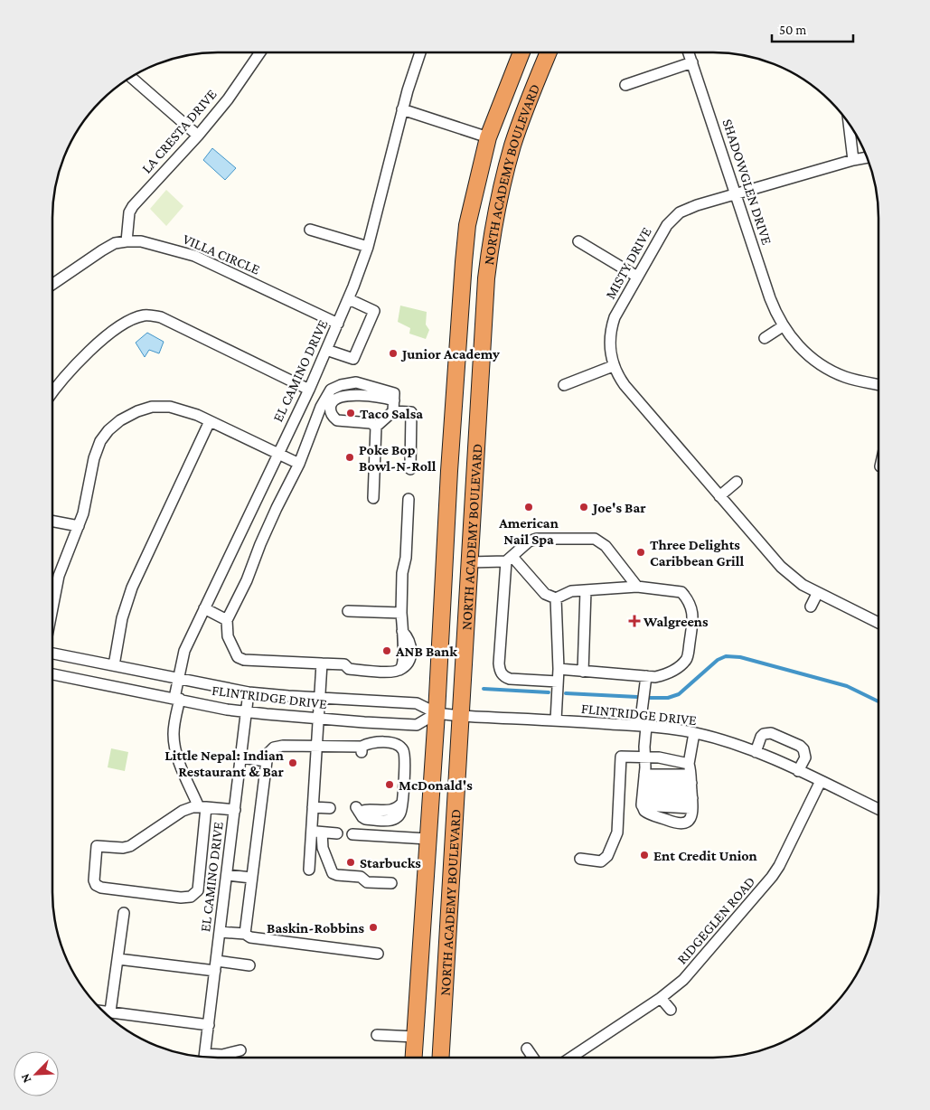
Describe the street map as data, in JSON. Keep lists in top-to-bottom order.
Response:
{
  "streets": {
    "highway": ["NORTH ACADEMY BOULEVARD"],
    "street": [
      "LA CRESTA DRIVE",
      "SHADOWGLEN DRIVE",
      "VILLA CIRCLE",
      "MISTY DRIVE",
      "EL CAMINO DRIVE",
      "FLINTRIDGE DRIVE",
      "RIDGEGLEN ROAD"
    ]
  },
  "crossings": [
    ["LA CRESTA DRIVE", "VILLA CIRCLE"],
    ["NORTH ACADEMY BOULEVARD", "FLINTRIDGE DRIVE"],
    ["SHADOWGLEN DRIVE", "MISTY DRIVE"],
    ["VILLA CIRCLE", "EL CAMINO DRIVE"],
    ["EL CAMINO DRIVE", "FLINTRIDGE DRIVE"],
    ["FLINTRIDGE DRIVE", "RIDGEGLEN ROAD"]
  ],
  "places": {
    "other": [
      "Junior Academy",
      "Taco Salsa",
      "Poke Bop Bowl-N-Roll",
      "American Nail Spa",
      "Joe's Bar",
      "Three Delights Caribbean Grill",
      "ANB Bank",
      "Little Nepal: Indian Restaurant & Bar",
      "McDonald's",
      "Ent Credit Union",
      "Starbucks",
      "Baskin-Robbins"
    ],
    "health": ["Walgreens"]
  },
  "scale_bar": "50 m",
  "north": "bottom left"
}
